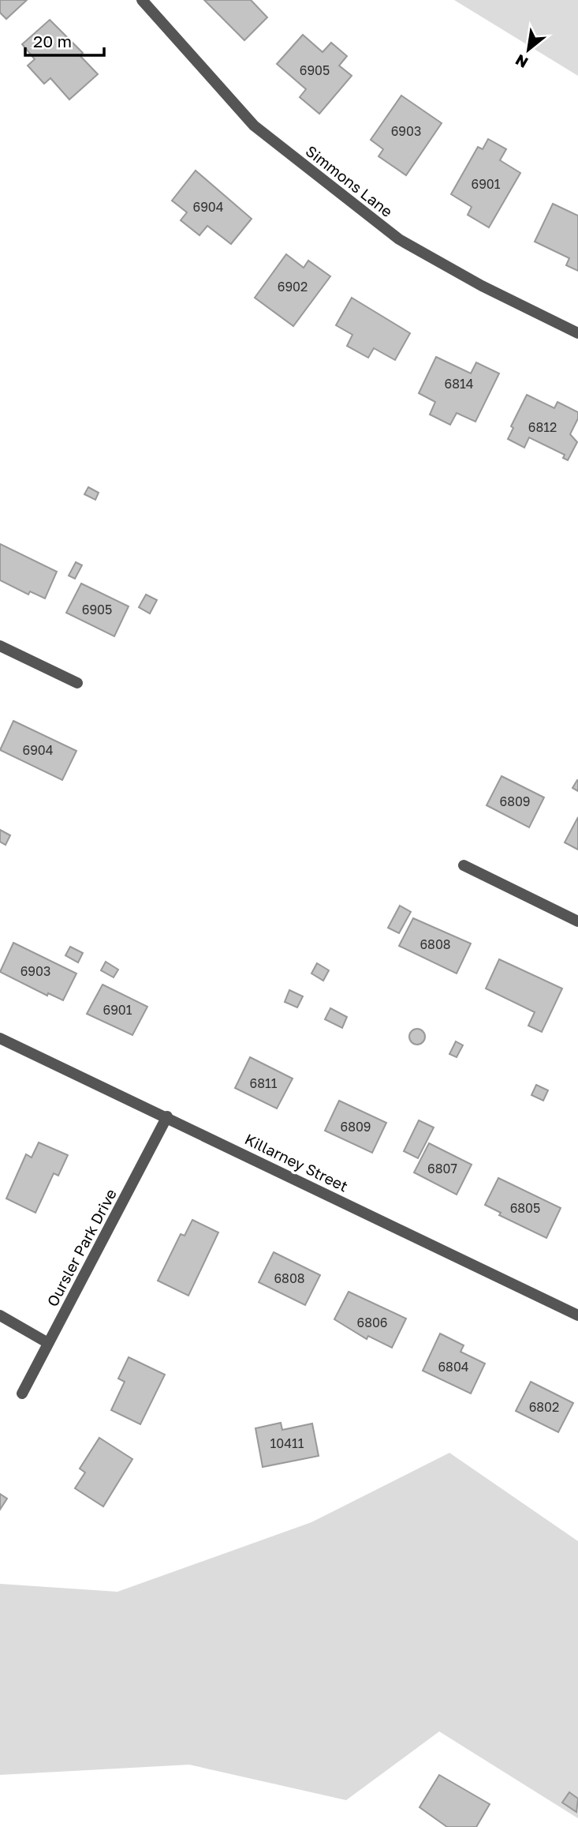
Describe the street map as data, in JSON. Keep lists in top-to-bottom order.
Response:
{
  "streets": {
    "street": ["Simmons Lane", "Killarney Street", "Oursler Park Drive"]
  },
  "crossings": [
    ["Killarney Street", "Oursler Park Drive"]
  ],
  "house_numbers": [
    "6905",
    "6903",
    "6901",
    "6904",
    "6902",
    "6814",
    "6812",
    "6905",
    "6904",
    "6809",
    "6808",
    "6903",
    "6901",
    "6811",
    "6809",
    "6807",
    "6805",
    "6808",
    "6806",
    "6804",
    "6802",
    "10411"
  ],
  "scale_bar": "20 m",
  "north": "bottom left"
}
